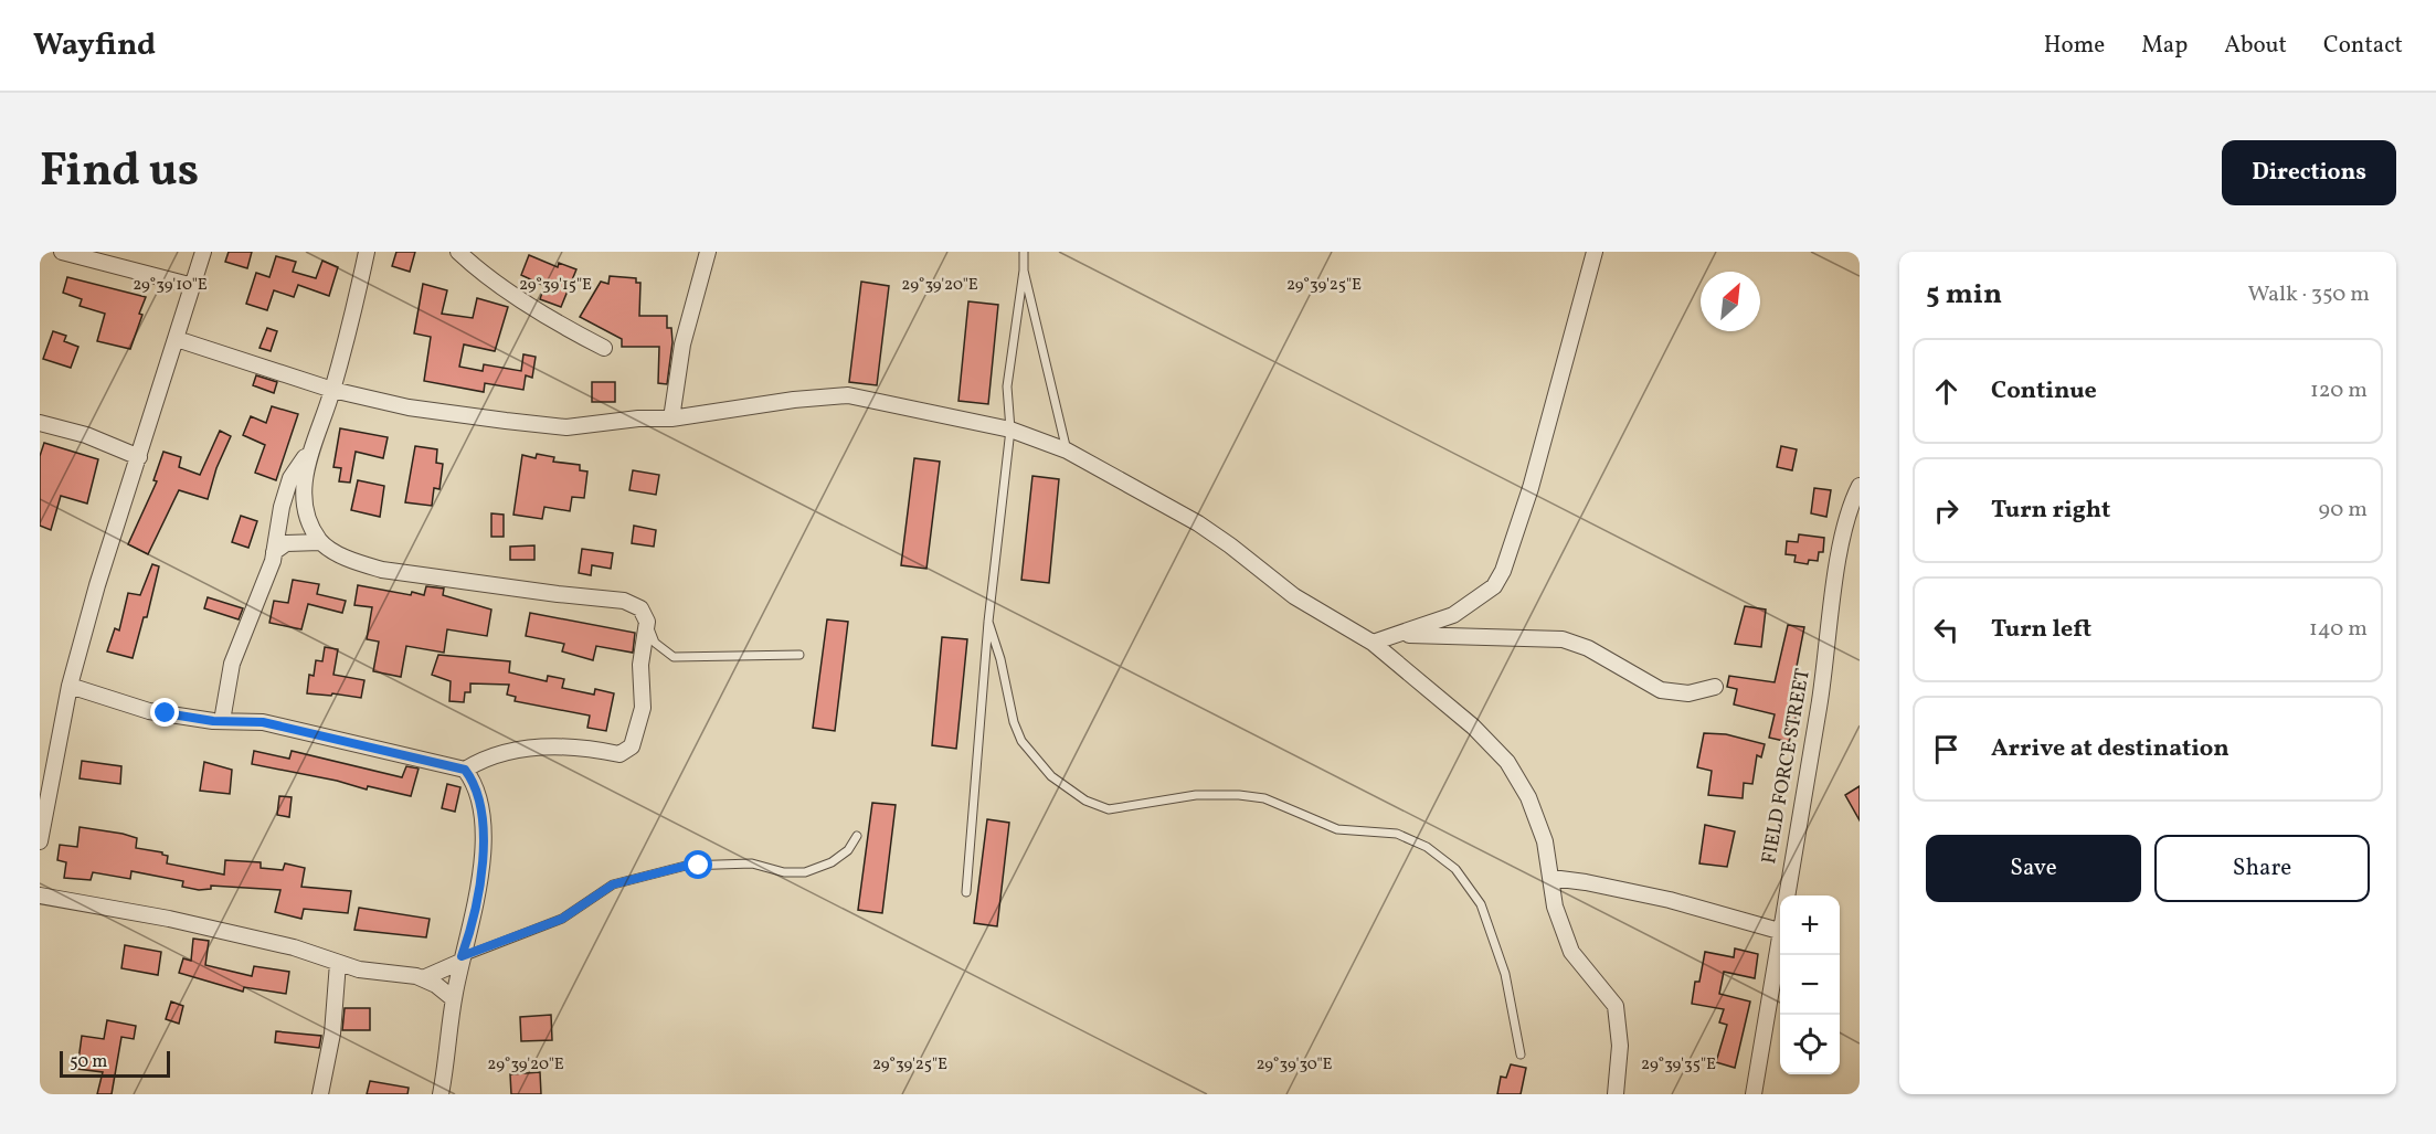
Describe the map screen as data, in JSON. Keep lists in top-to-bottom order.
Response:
{
  "streets": {
    "street": ["FIELD FORCE STREET"]
  },
  "scale_bar": "50 m",
  "north": "top right",
  "page": {
    "header": "Wayfind",
    "nav": [
      "Home",
      "Map",
      "About",
      "Contact"
    ],
    "title": "Find us",
    "buttons": [
      "Directions",
      ["Save", "Share"]
    ],
    "heading": ["5 min", "Walk · 350 m"],
    "list": [
      ["Continue", "120 m"],
      ["Turn right", "90 m"],
      ["Turn left", "140 m"],
      "Arrive at destination"
    ],
    "map_buttons": ["+", "−"],
    "scale": "50 m"
  },
  "coordinates": [
    "29°39'10\"E",
    "29°39'15\"E",
    "29°39'20\"E",
    "29°39'25\"E",
    "29°39'30\"E",
    "29°39'35\"E"
  ]
}
